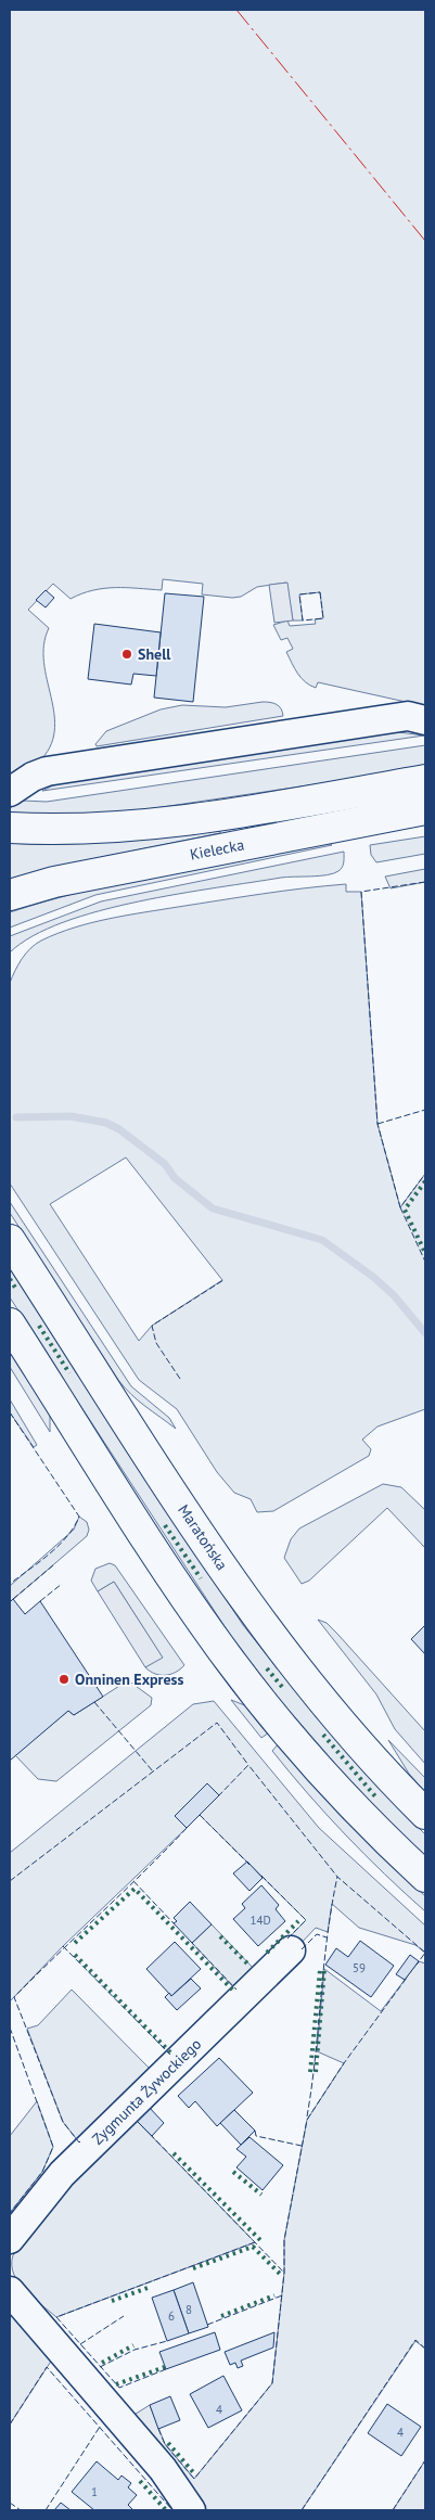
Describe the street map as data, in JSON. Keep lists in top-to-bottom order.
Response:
{
  "streets": {
    "main road": ["Kielecka", "Maratońska"],
    "street": ["Zygmunta Żywockiego"]
  },
  "places": ["Shell", "Onninen Express"],
  "house_numbers": [
    "14D",
    "59",
    "8",
    "6",
    "4",
    "4",
    "1"
  ]
}
